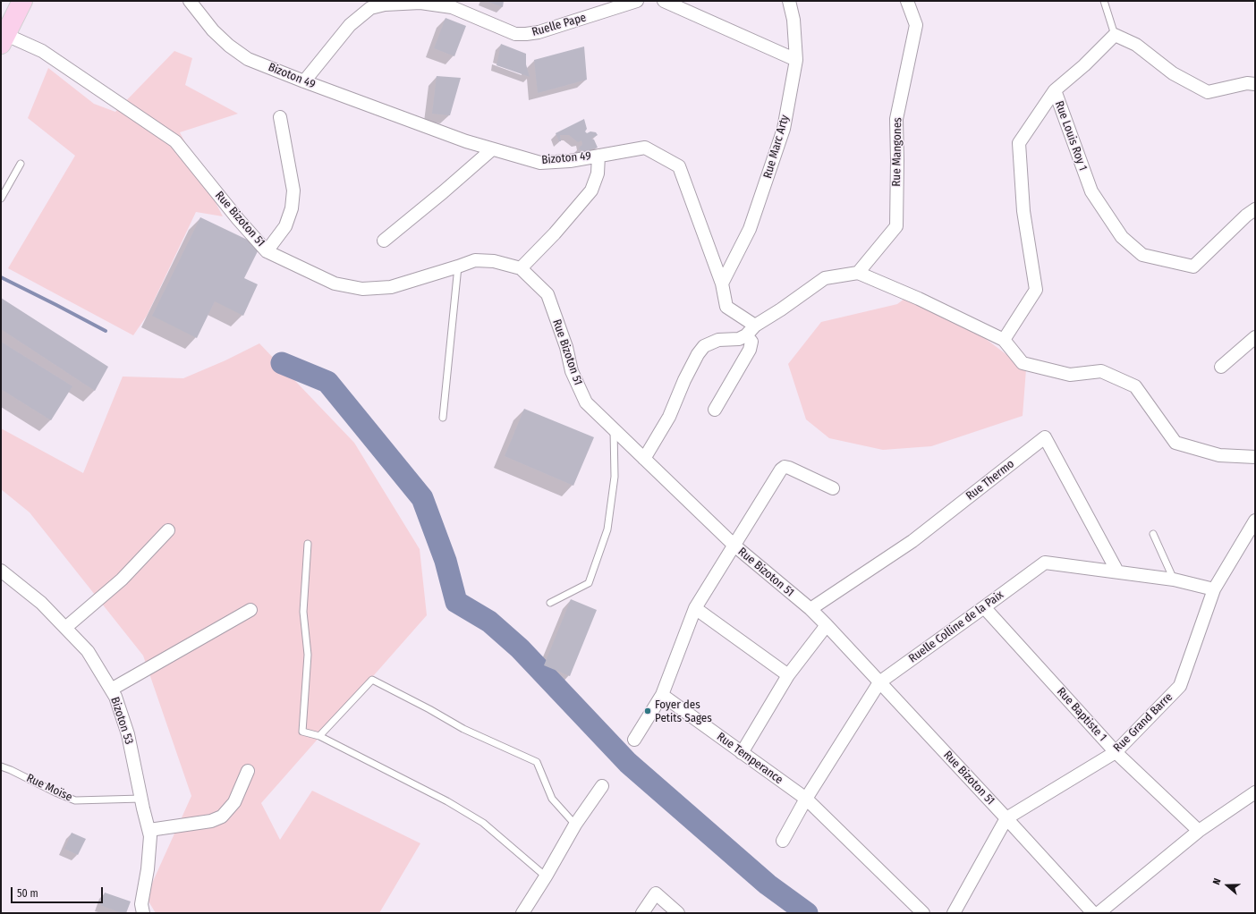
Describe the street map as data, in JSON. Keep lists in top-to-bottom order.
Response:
{
  "streets": {
    "street": [
      "Ruelle Pape",
      "Bizoton 49",
      "Rue Louis Roy 1",
      "Rue Marc Arty",
      "Rue Mangones",
      "Rue Bizoton 51",
      "Rue Thermo",
      "Ruelle Colline de la Paix",
      "Rue Baptiste 1",
      "Bizoton 53",
      "Rue Grand Barre",
      "Rue Temperance"
    ],
    "lane": ["Rue Moïse"]
  },
  "crossings": [
    ["Ruelle Pape", "Bizoton 49"],
    ["Bizoton 49", "Rue Marc Arty"],
    ["Rue Bizoton 51", "Rue Thermo"],
    ["Rue Bizoton 51", "Ruelle Colline de la Paix"],
    ["Rue Bizoton 51", "Rue Grand Barre"],
    ["Rue Thermo", "Ruelle Colline de la Paix"],
    ["Ruelle Colline de la Paix", "Rue Baptiste 1"],
    ["Ruelle Colline de la Paix", "Rue Grand Barre"],
    ["Ruelle Colline de la Paix", "Rue Temperance"],
    ["Rue Baptiste 1", "Rue Grand Barre"],
    ["Bizoton 53", "Rue Moïse"]
  ],
  "places": ["Foyer des Petits Sages"],
  "scale_bar": "50 m",
  "north": "left"
}
